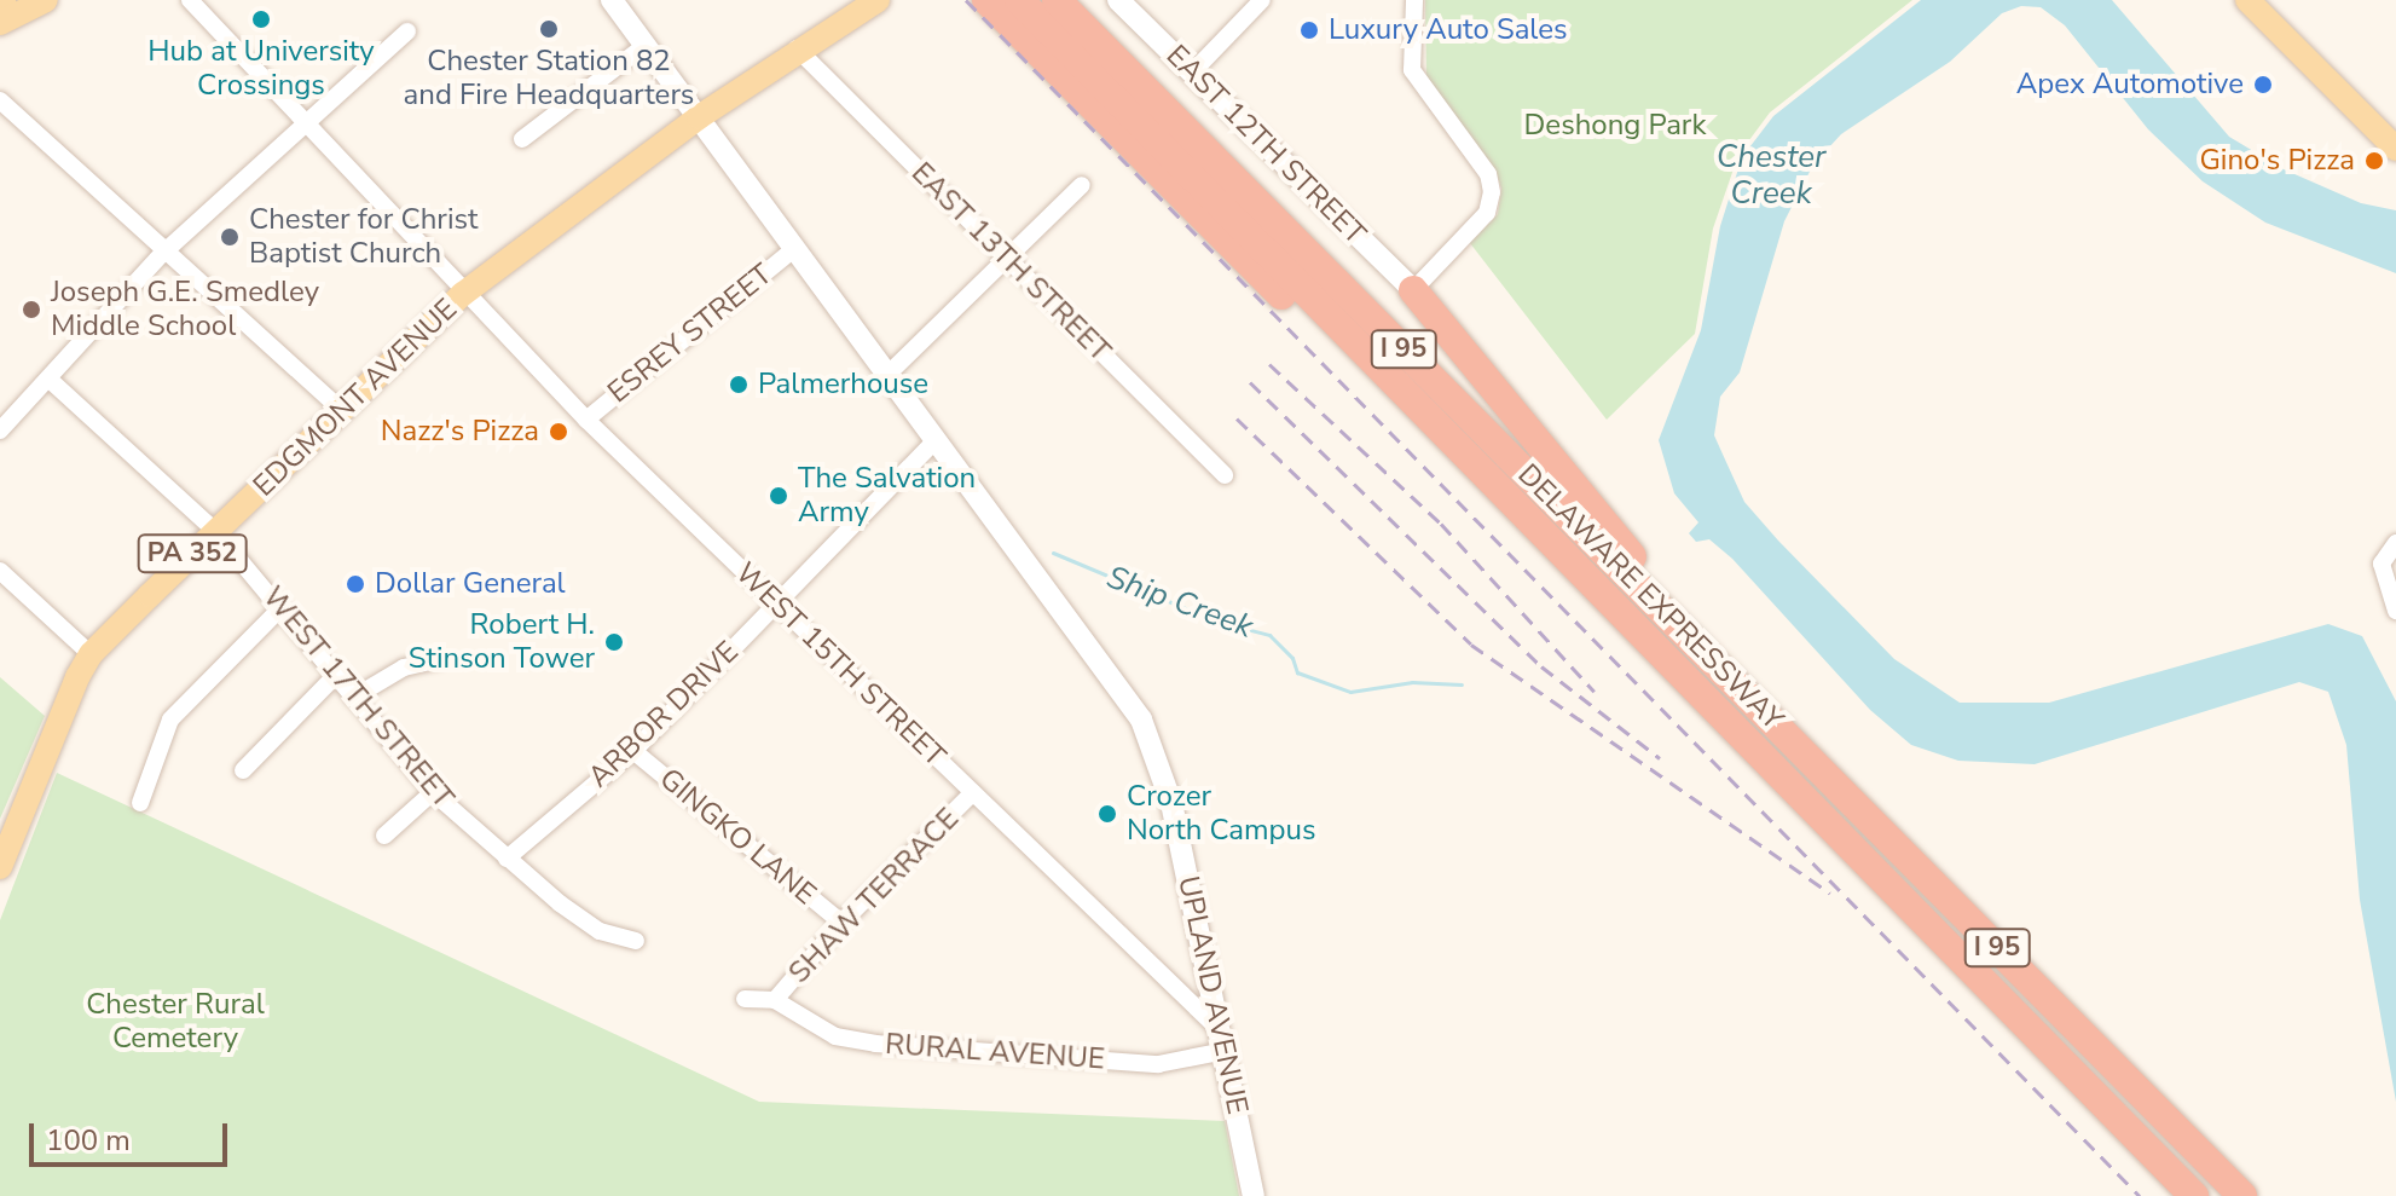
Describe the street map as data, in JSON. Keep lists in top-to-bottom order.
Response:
{
  "streets": {
    "highway": ["I 95", "DELAWARE EXPRESSWAY"],
    "main road": [
      "EAST 12TH STREET",
      "EDGMONT AVENUE",
      "PA 352",
      "UPLAND AVENUE"
    ],
    "street": [
      "EAST 13TH STREET",
      "ESREY STREET",
      "WEST 15TH STREET",
      "WEST 17TH STREET",
      "ARBOR DRIVE",
      "GINGKO LANE",
      "SHAW TERRACE",
      "RURAL AVENUE"
    ]
  },
  "crossings": [
    ["EAST 13TH STREET", "EDGMONT AVENUE"],
    ["ESREY STREET", "WEST 15TH STREET"],
    ["ESREY STREET", "UPLAND AVENUE"],
    ["EDGMONT AVENUE", "WEST 15TH STREET"],
    ["EDGMONT AVENUE", "WEST 17TH STREET"],
    ["EDGMONT AVENUE", "UPLAND AVENUE"],
    ["WEST 15TH STREET", "ARBOR DRIVE"],
    ["WEST 15TH STREET", "SHAW TERRACE"],
    ["WEST 15TH STREET", "UPLAND AVENUE"],
    ["WEST 15TH STREET", "RURAL AVENUE"],
    ["WEST 17TH STREET", "ARBOR DRIVE"],
    ["ARBOR DRIVE", "GINGKO LANE"],
    ["ARBOR DRIVE", "UPLAND AVENUE"],
    ["GINGKO LANE", "SHAW TERRACE"],
    ["SHAW TERRACE", "RURAL AVENUE"],
    ["UPLAND AVENUE", "RURAL AVENUE"]
  ],
  "water": ["Chester Creek", "Ship Creek"],
  "parks": ["Deshong Park", "Chester Rural Cemetery"],
  "places": [
    "Hub at University Crossings",
    "Chester Station 82 and Fire Headquarters",
    "Luxury Auto Sales",
    "Apex Automotive",
    "Gino's Pizza",
    "Chester for Christ Baptist Church",
    "Joseph G.E. Smedley Middle School",
    "Palmerhouse",
    "Nazz's Pizza",
    "The Salvation Army",
    "Dollar General",
    "Robert H. Stinson Tower",
    "Crozer North Campus"
  ],
  "scale_bar": "100 m"
}
